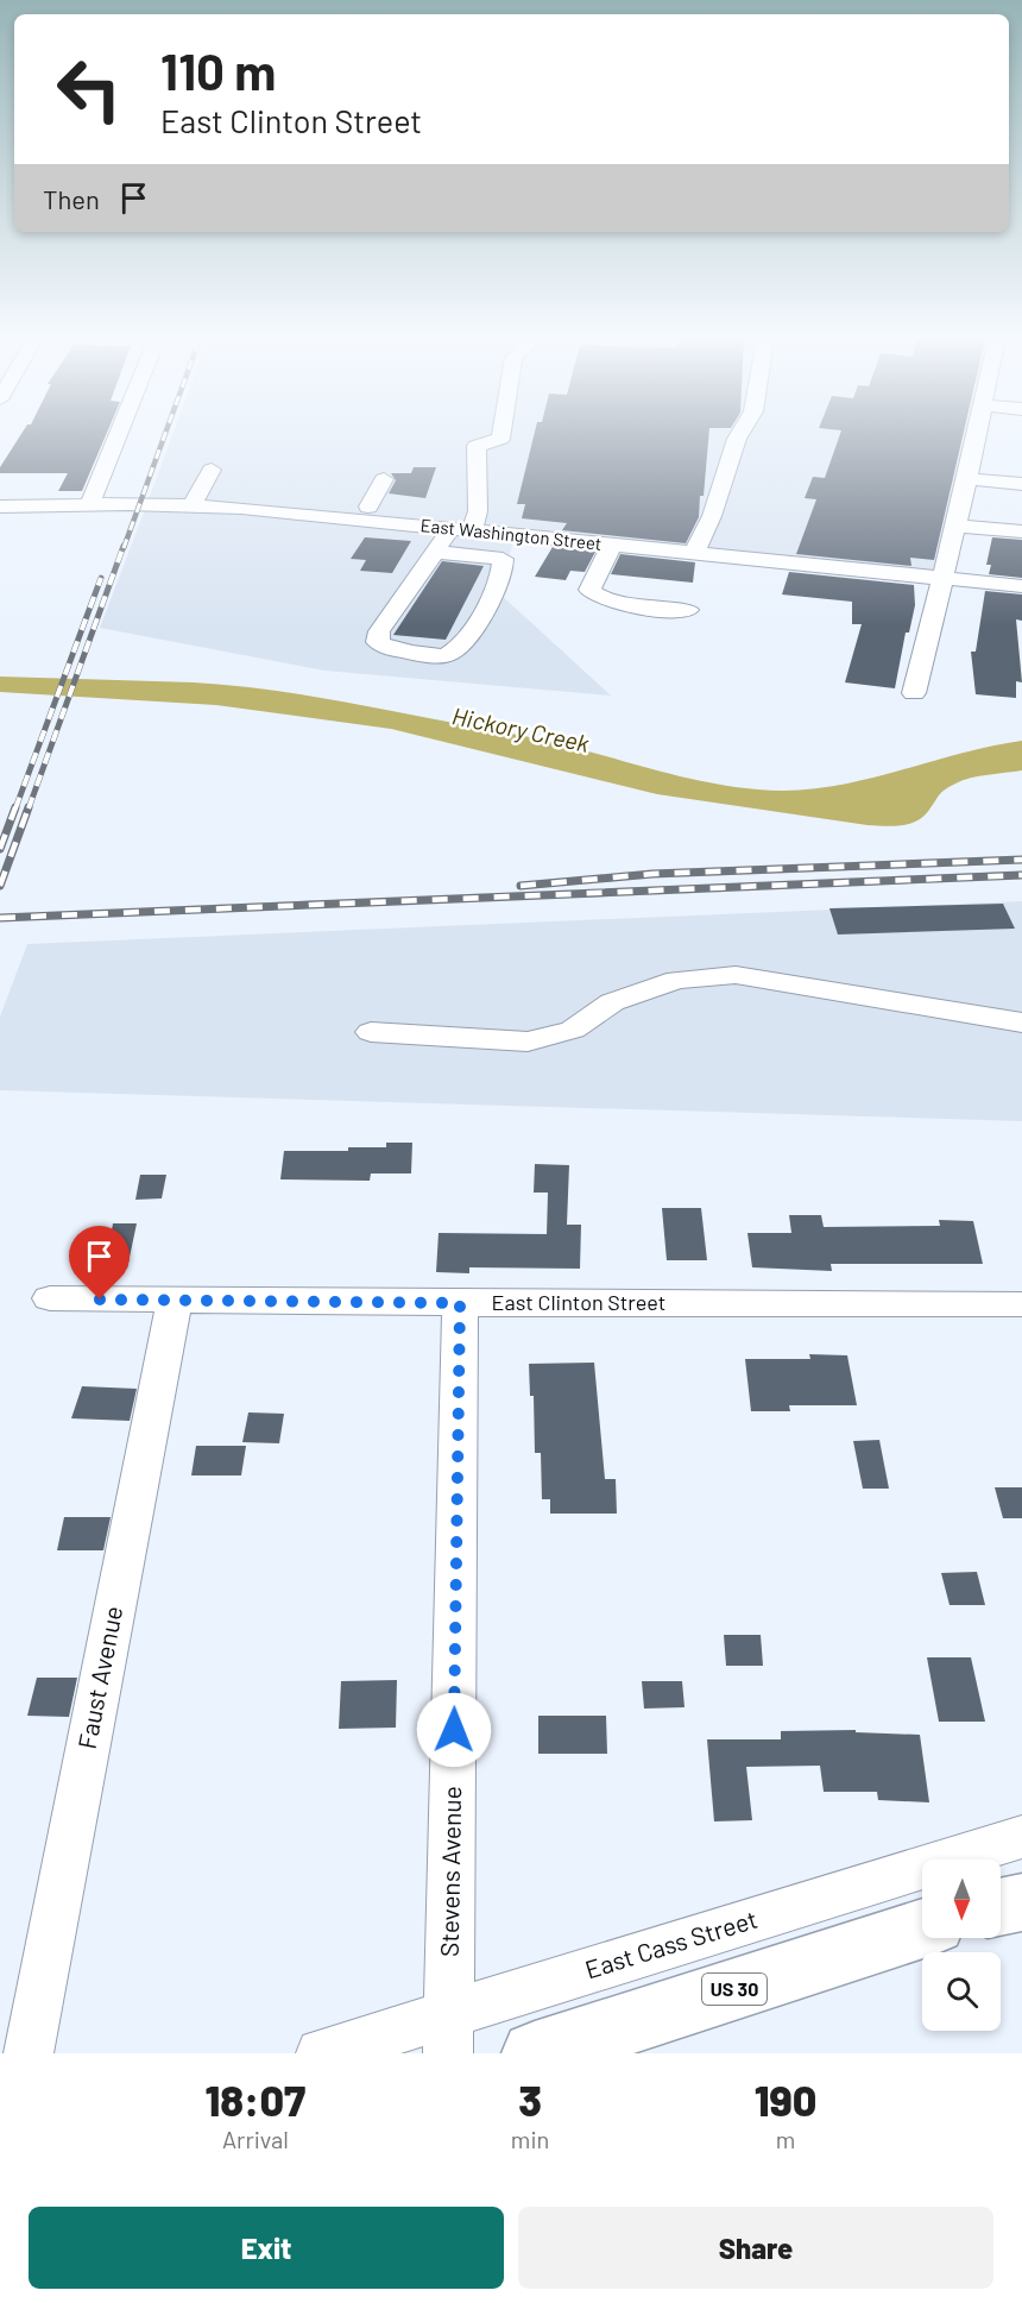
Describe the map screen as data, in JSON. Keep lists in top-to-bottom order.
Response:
{
  "streets": {
    "main road": ["US 30"],
    "street": [
      "East Washington Street",
      "East Clinton Street",
      "Faust Avenue",
      "Stevens Avenue",
      "East Cass Street"
    ]
  },
  "crossings": [
    ["East Clinton Street", "Faust Avenue"],
    ["East Clinton Street", "Stevens Avenue"],
    ["Stevens Avenue", "East Cass Street"]
  ],
  "water": ["Hickory Creek"],
  "north": "bottom",
  "page": {
    "turn": ["110 m", "East Clinton Street"],
    "then": "Then",
    "eta": [
      "18:07",
      "Arrival",
      "3",
      "min",
      "190",
      "m"
    ],
    "buttons": ["Exit", "Share"]
  }
}
